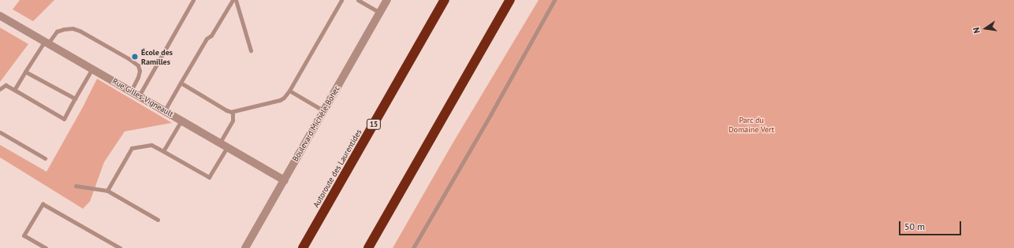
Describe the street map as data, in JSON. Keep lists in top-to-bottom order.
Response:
{
  "streets": {
    "highway": ["15", "Autoroute des Laurentides"],
    "street": ["Rue Gilles-Vigneault", "Boulevard Michèle-Bohec"]
  },
  "crossings": [
    ["Rue Gilles-Vigneault", "Boulevard Michèle-Bohec"]
  ],
  "parks": ["Parc du Domaine Vert"],
  "places": ["École des Ramilles"],
  "scale_bar": "50 m",
  "north": "left"
}
